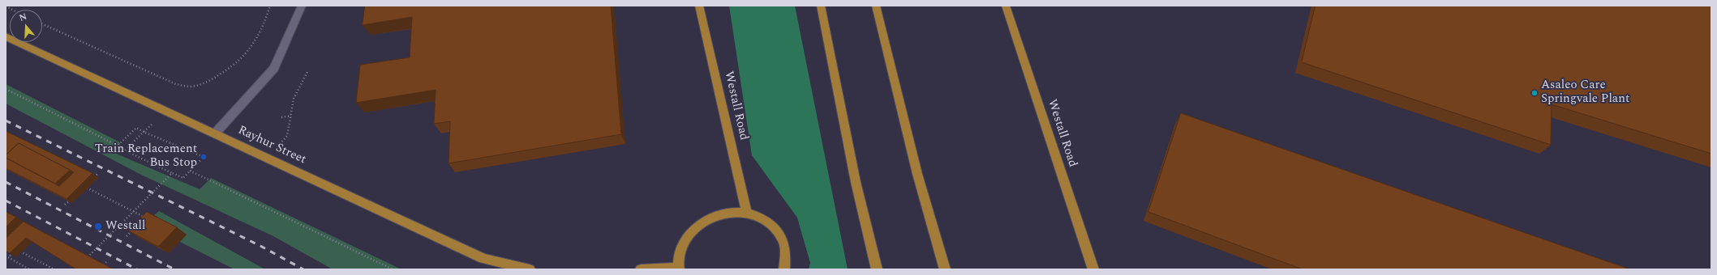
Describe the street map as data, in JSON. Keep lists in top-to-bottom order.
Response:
{
  "streets": {
    "main road": ["Westall Road", "Rayhur Street"]
  },
  "places": ["Asaleo Care Springvale Plant", "Train Replacement Bus Stop", "Westall"],
  "north": "top"
}
